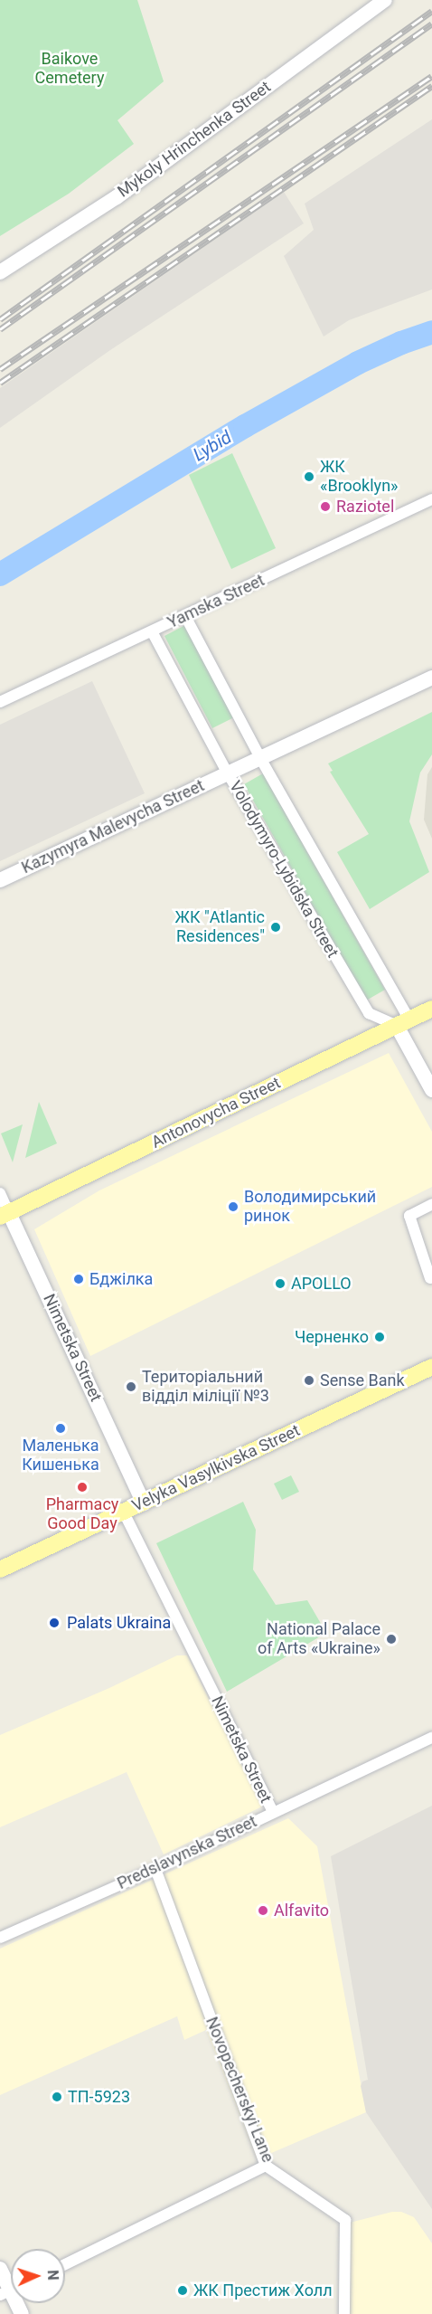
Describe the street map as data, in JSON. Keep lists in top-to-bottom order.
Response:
{
  "streets": {
    "main road": [
      "Mykoly Hrinchenka Street",
      "Kazymyra Malevycha Street",
      "Antonovycha Street",
      "Nimetska Street",
      "Velyka Vasylkivska Street"
    ],
    "street": [
      "Yamska Street",
      "Volodymyro-Lybidska Street",
      "Predslavynska Street",
      "Novopecherskyi Lane"
    ]
  },
  "crossings": [
    ["Yamska Street", "Volodymyro-Lybidska Street"],
    ["Kazymyra Malevycha Street", "Volodymyro-Lybidska Street"],
    ["Volodymyro-Lybidska Street", "Antonovycha Street"],
    ["Antonovycha Street", "Nimetska Street"],
    ["Nimetska Street", "Velyka Vasylkivska Street"],
    ["Nimetska Street", "Predslavynska Street"],
    ["Predslavynska Street", "Novopecherskyi Lane"]
  ],
  "water": ["Lybid"],
  "parks": ["Baikove Cemetery"],
  "places": [
    "ЖК «Brooklyn»",
    "Raziotel",
    "ЖК \"Atlantic Residences\"",
    "Володимирський ринок",
    "Бджілка",
    "APOLLO",
    "Черненко",
    "Sense Bank",
    "Територіальний відділ міліції №3",
    "Маленька Кишенька",
    "Pharmacy Good Day",
    "Palats Ukraina",
    "National Palace of Arts «Ukraine»",
    "Alfavito",
    "ТП-5923",
    "ЖК Престиж Холл"
  ],
  "north": "right"
}
